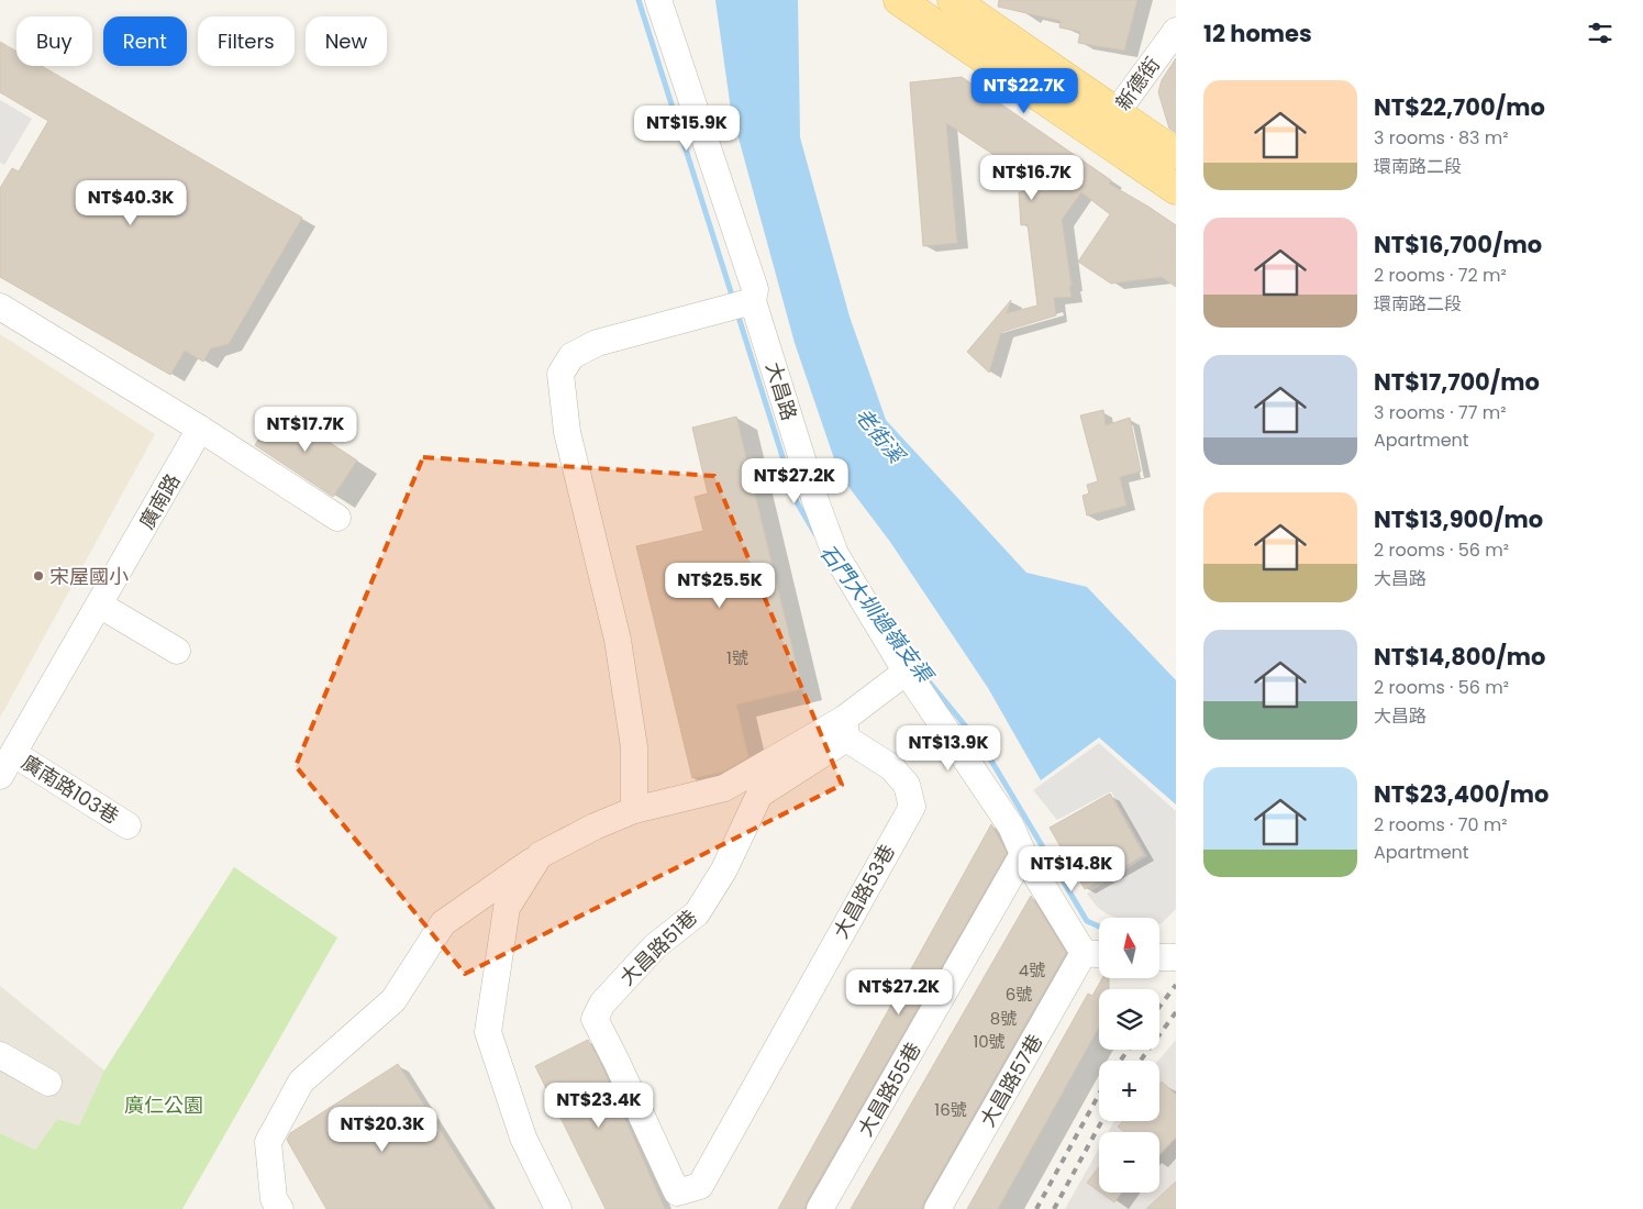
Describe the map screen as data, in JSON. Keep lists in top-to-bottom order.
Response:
{
  "streets": {
    "street": [
      "新德街",
      "廣南路",
      "廣南路103巷",
      "大昌路53巷",
      "大昌路51巷",
      "大昌路57巷",
      "大昌路55巷"
    ]
  },
  "crossings": [
    ["廣南路", "廣南路103巷"],
    ["大昌路53巷", "大昌路51巷"]
  ],
  "water": ["老街溪", "石門大圳過嶺支渠"],
  "parks": ["廣仁公園"],
  "places": ["宋屋國小"],
  "house_numbers": [
    "1號",
    "4號",
    "6號",
    "8號",
    "10號",
    "16號"
  ],
  "north": "top",
  "page": {
    "heading": "12 homes",
    "chip": [
      "Buy",
      "Rent",
      "Filters",
      "New"
    ],
    "list": [
      {
        "name": "NT$22,700/mo",
        "note": "3 rooms · 83 m² · 環南路二段"
      },
      {
        "name": "NT$16,700/mo",
        "note": "2 rooms · 72 m² · 環南路二段"
      },
      {
        "name": "NT$17,700/mo",
        "note": "3 rooms · 77 m² · Apartment"
      },
      {
        "name": "NT$13,900/mo",
        "note": "2 rooms · 56 m² · 大昌路"
      },
      {
        "name": "NT$14,800/mo",
        "note": "2 rooms · 56 m² · 大昌路"
      },
      {
        "name": "NT$23,400/mo",
        "note": "2 rooms · 70 m² · Apartment"
      }
    ],
    "price": [
      "NT$22.7K",
      "NT$15.9K",
      "NT$16.7K",
      "NT$40.3K",
      "NT$17.7K",
      "NT$27.2K",
      "NT$25.5K",
      "NT$13.9K",
      "NT$14.8K",
      "NT$27.2K",
      "NT$23.4K",
      "NT$20.3K"
    ],
    "map_buttons": ["+", "−"]
  }
}
